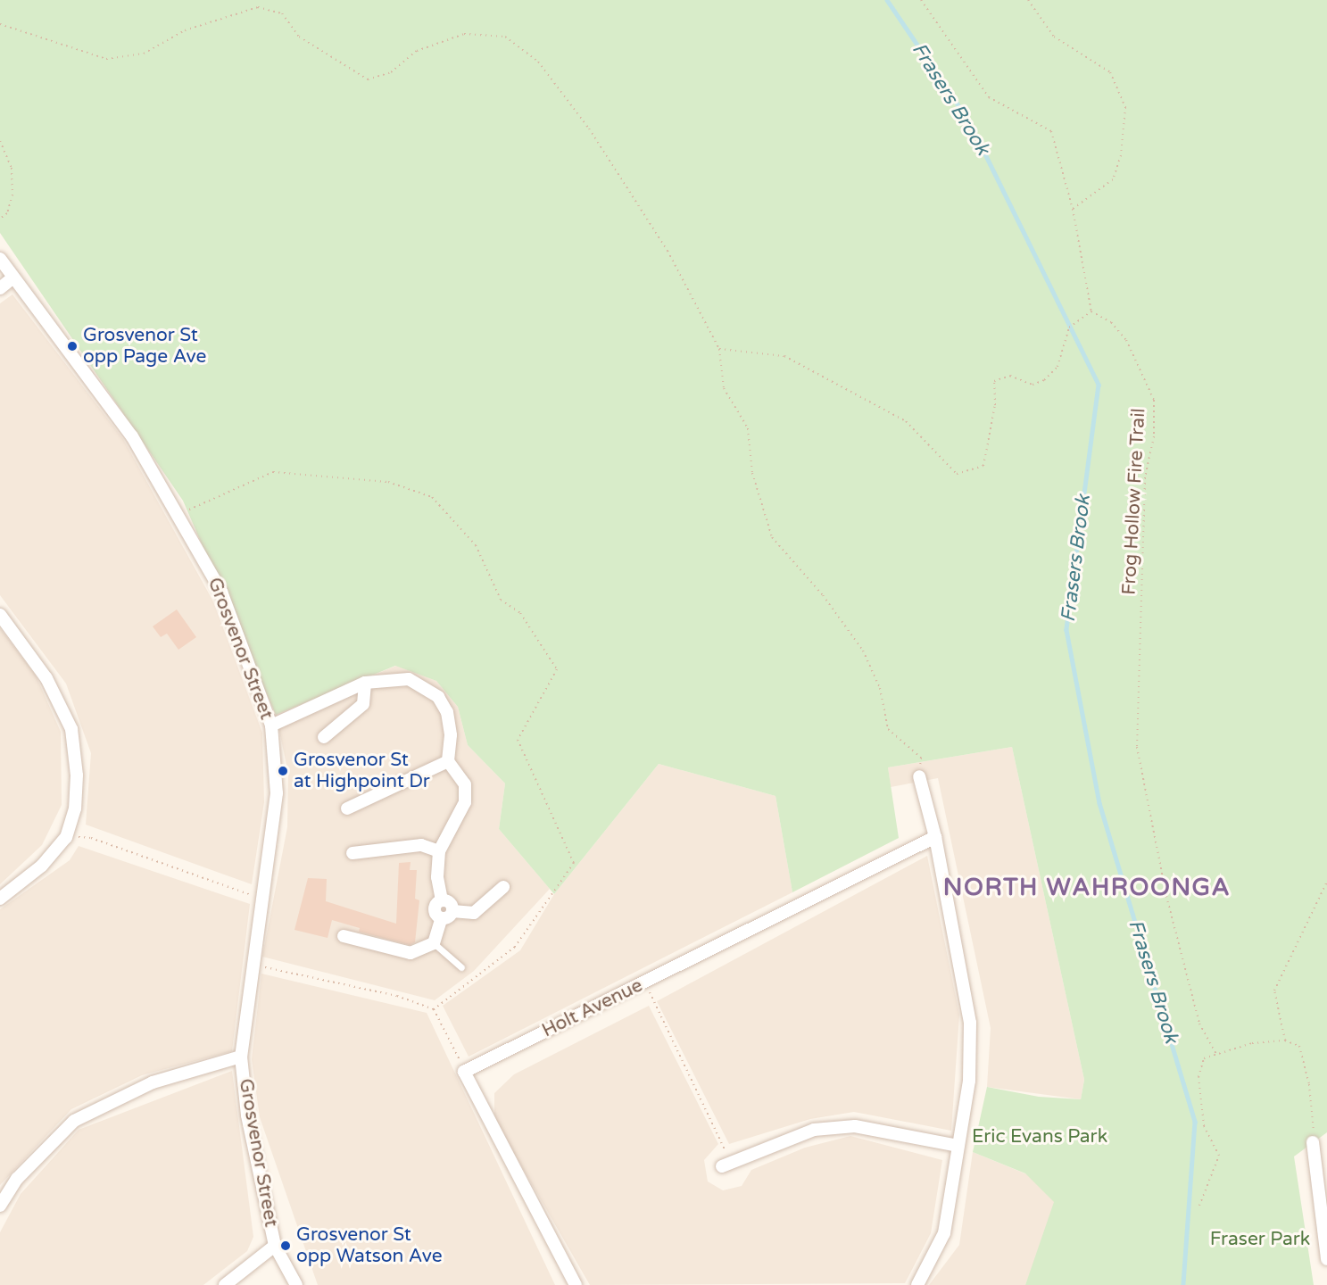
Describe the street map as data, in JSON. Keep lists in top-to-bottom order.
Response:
{
  "streets": {
    "street": ["Grosvenor Street", "Holt Avenue"],
    "path": ["Frog Hollow Fire Trail"]
  },
  "districts": ["NORTH WAHROONGA"],
  "water": ["Frasers Brook"],
  "parks": ["Eric Evans Park", "Fraser Park"],
  "places": ["Grosvenor St opp Page Ave", "Grosvenor St at Highpoint Dr", "Grosvenor St opp Watson Ave"]
}
